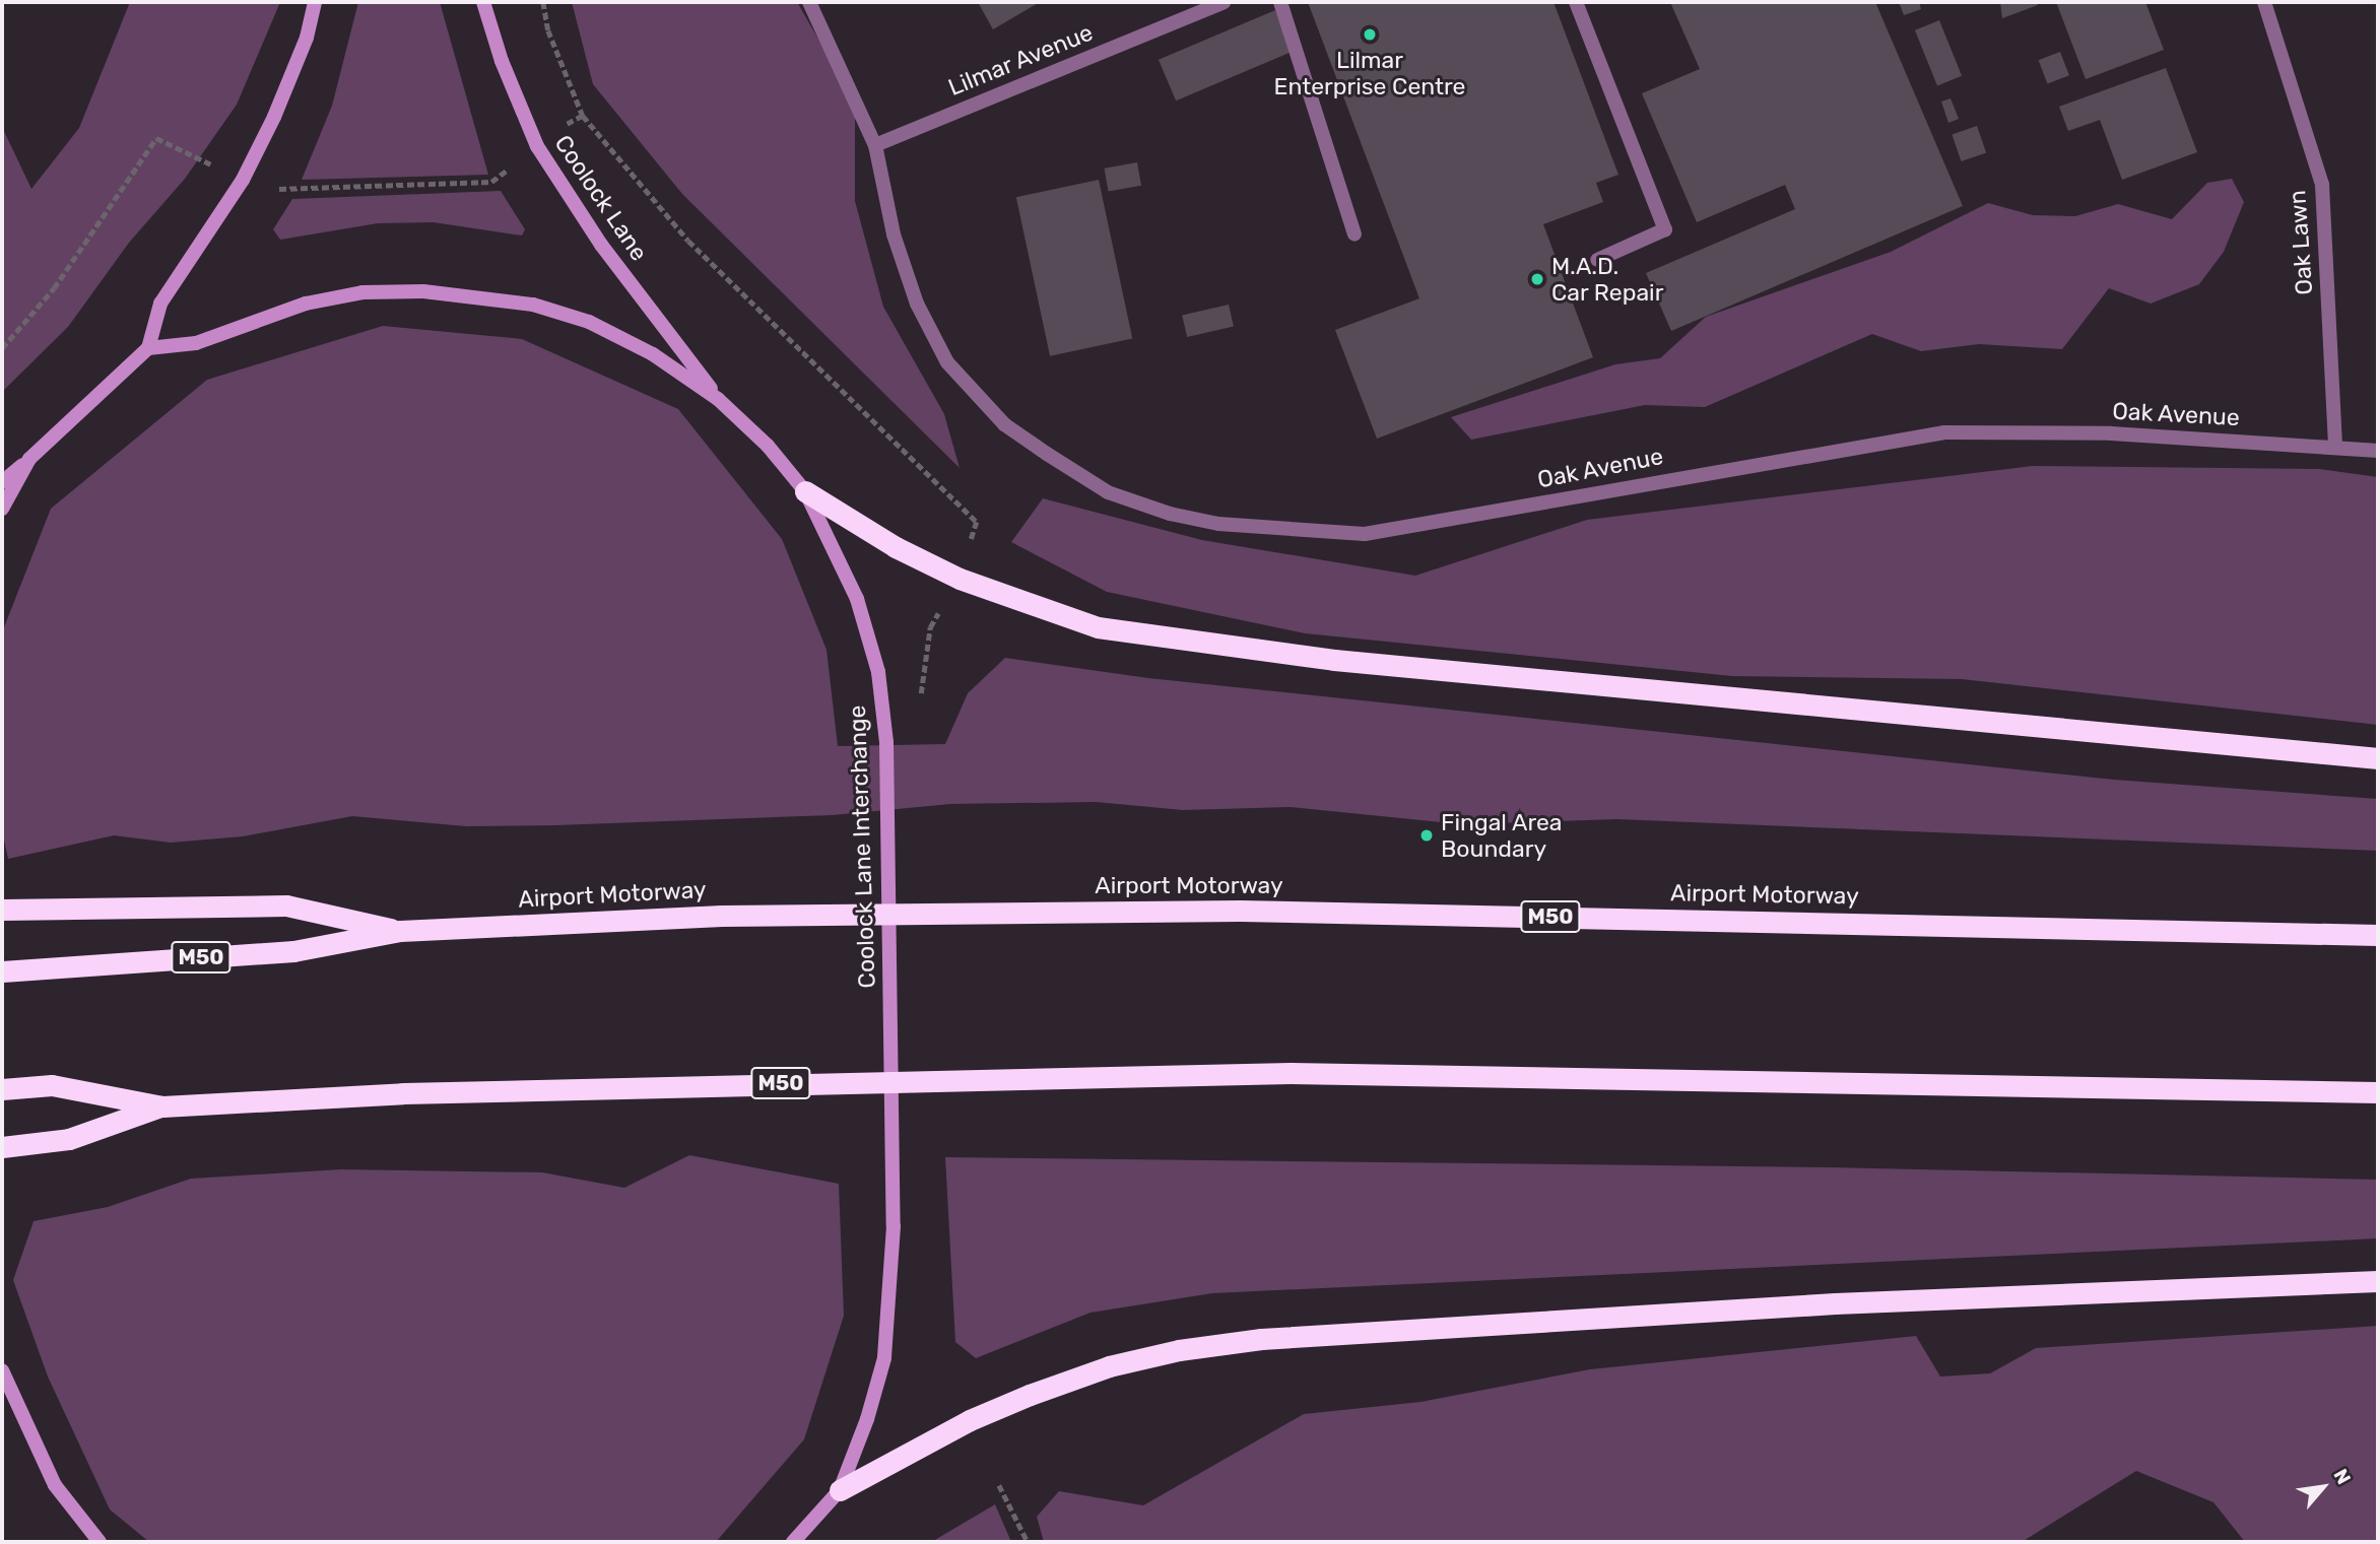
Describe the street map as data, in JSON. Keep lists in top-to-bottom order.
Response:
{
  "streets": {
    "highway": ["Airport Motorway", "M50"],
    "main road": ["Coolock Lane", "Coolock Lane Interchange"],
    "street": ["Lilmar Avenue", "Oak Lawn", "Oak Avenue"]
  },
  "crossings": [
    ["Lilmar Avenue", "Oak Avenue"],
    ["Coolock Lane", "Coolock Lane Interchange"],
    ["Oak Lawn", "Oak Avenue"]
  ],
  "places": ["Lilmar Enterprise Centre", "M.A.D. Car Repair", "Fingal Area Boundary"],
  "north": "top right"
}
